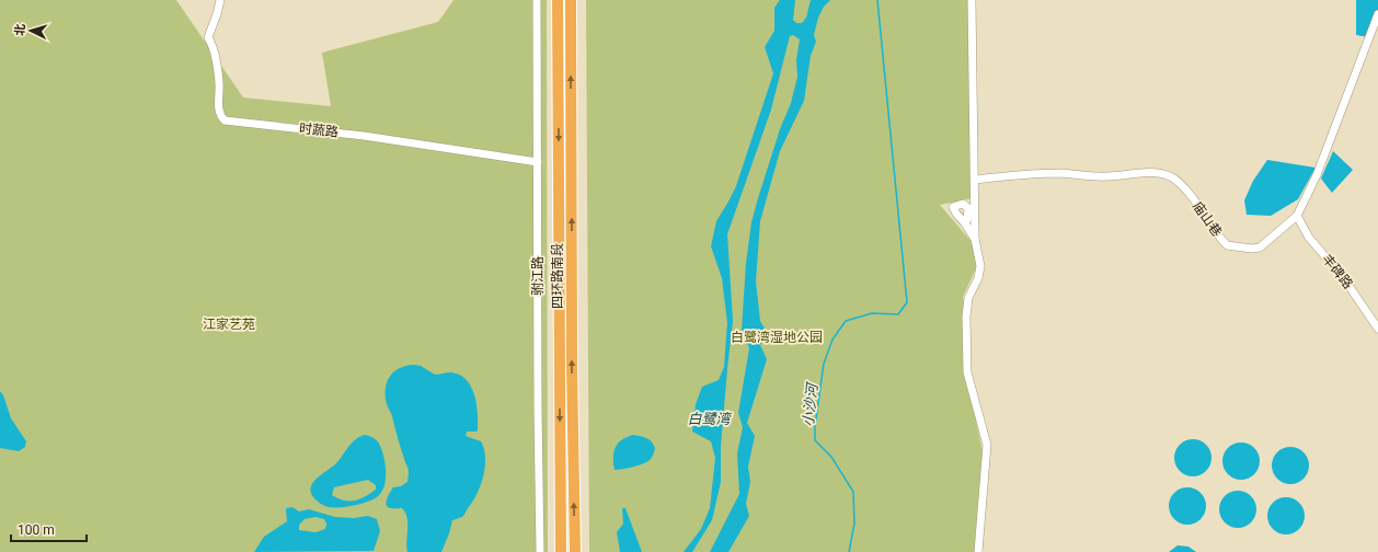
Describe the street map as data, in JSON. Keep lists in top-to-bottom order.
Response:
{
  "streets": {
    "highway": ["四环路南段"],
    "street": [
      "时蔬路",
      "庙山巷",
      "丰碑路",
      "驸江路"
    ]
  },
  "crossings": [
    ["时蔬路", "驸江路"],
    ["庙山巷", "丰碑路"]
  ],
  "water": ["小沙河", "白鹭湾"],
  "parks": ["江家艺苑", "白鹭湾湿地公园"],
  "scale_bar": "100 m",
  "north": "left"
}
